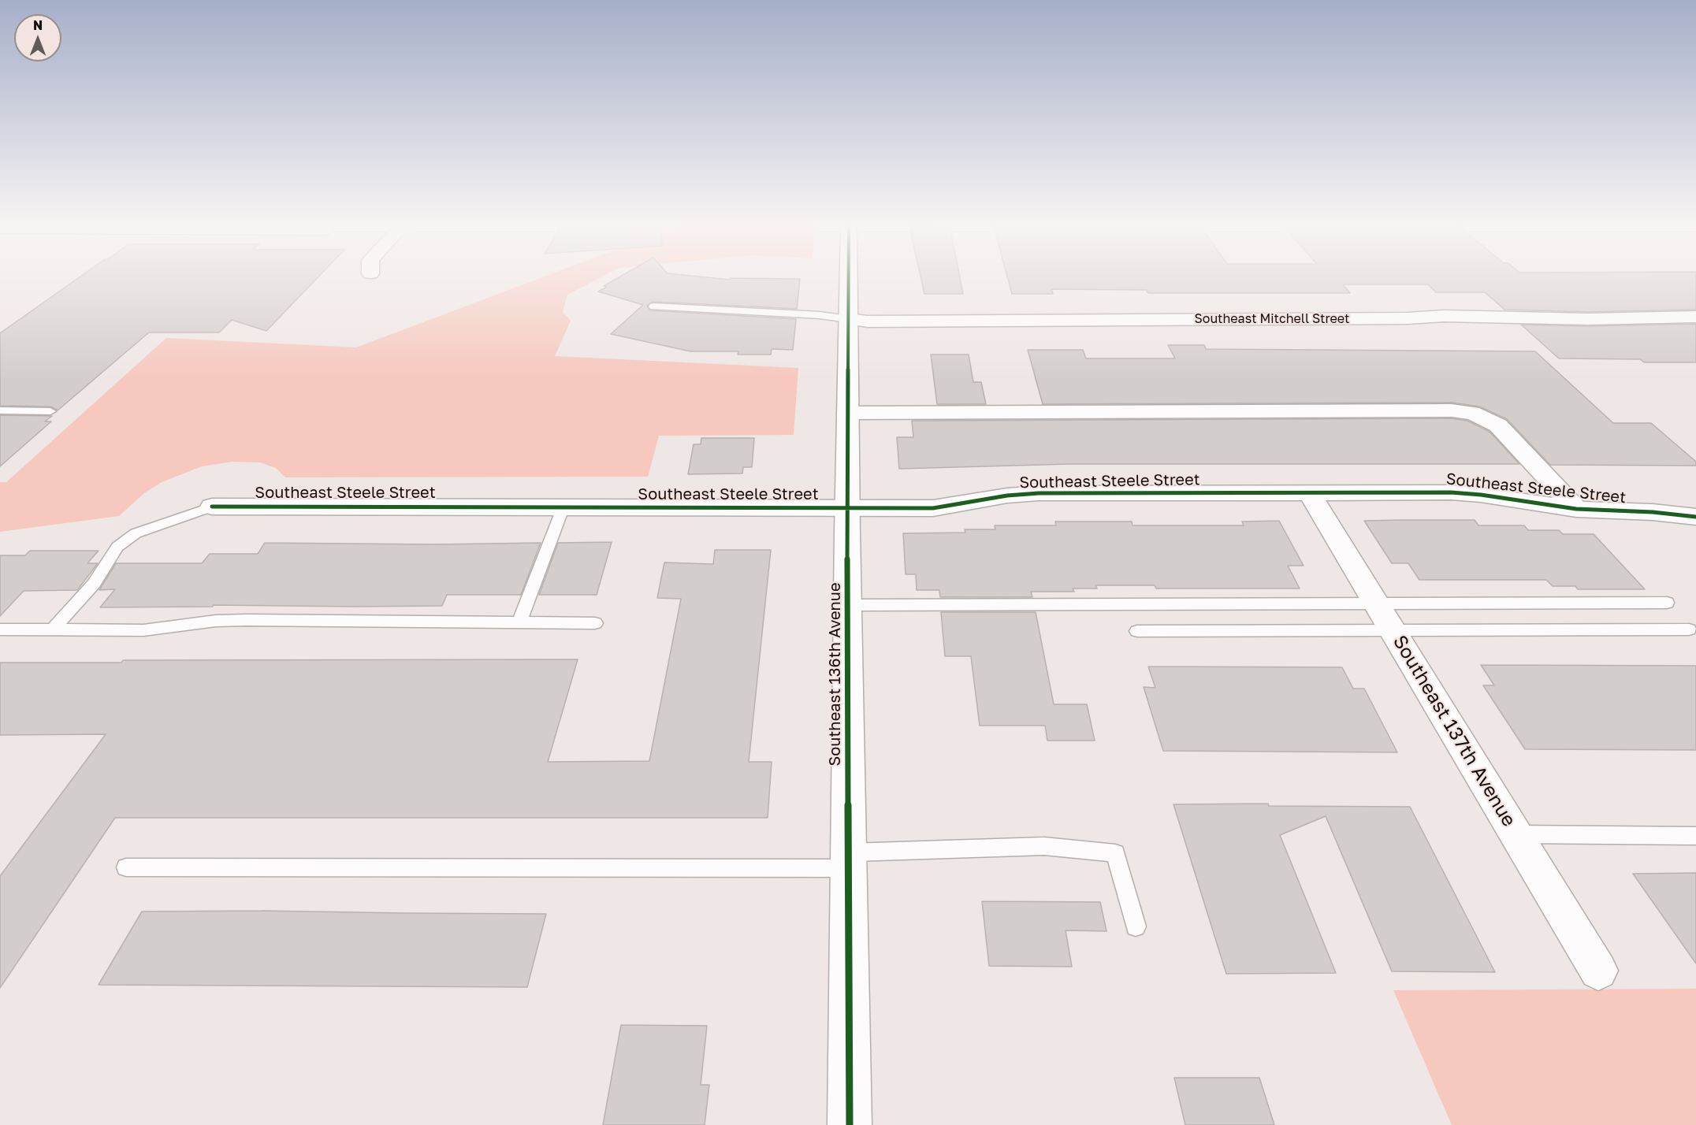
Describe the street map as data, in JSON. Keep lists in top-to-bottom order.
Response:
{
  "streets": {
    "street": [
      "Southeast Mitchell Street",
      "Southeast Steele Street",
      "Southeast 136th Avenue",
      "Southeast 137th Avenue"
    ]
  },
  "crossings": [
    ["Southeast Mitchell Street", "Southeast 136th Avenue"],
    ["Southeast Steele Street", "Southeast 136th Avenue"],
    ["Southeast Steele Street", "Southeast 137th Avenue"]
  ],
  "north": "top"
}
